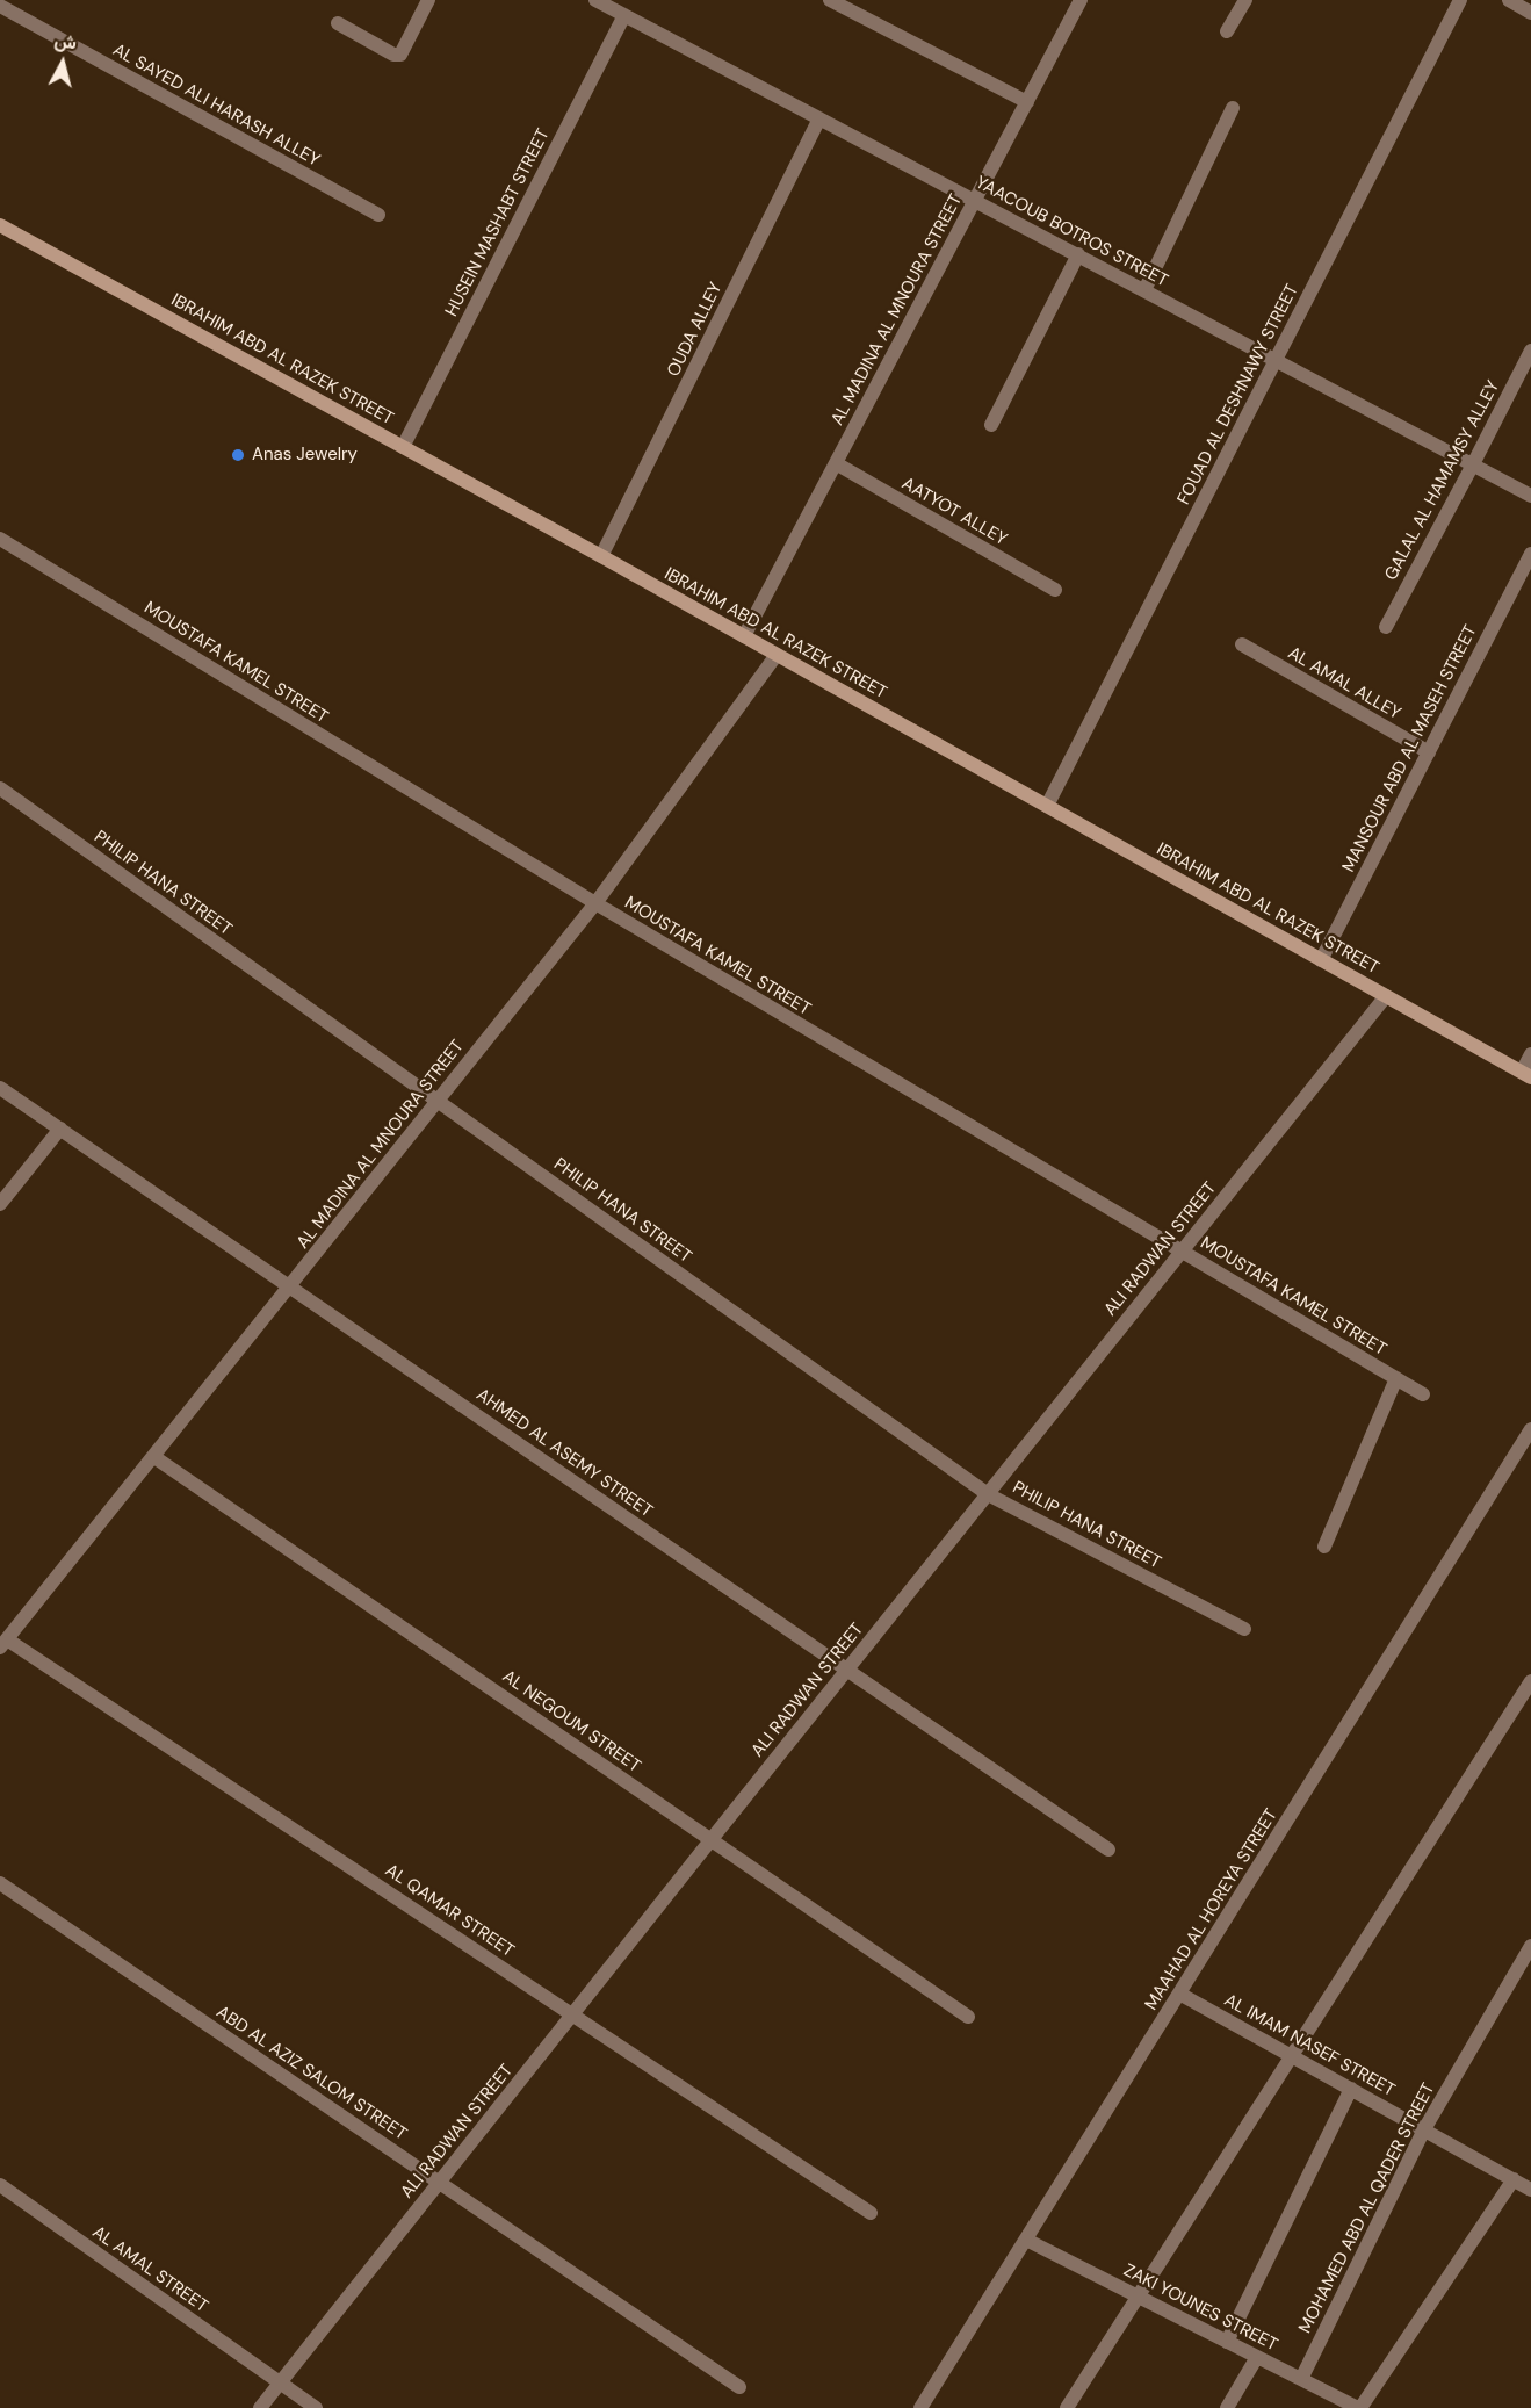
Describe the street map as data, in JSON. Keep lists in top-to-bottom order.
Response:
{
  "streets": {
    "main road": ["IBRAHIM ABD AL RAZEK STREET"],
    "street": [
      "AL SAYED ALI HARASH ALLEY",
      "HUSEIN MASHABT STREET",
      "YAACOUB BOTROS STREET",
      "AL MADINA AL MNOURA STREET",
      "OUDA ALLEY",
      "FOUAD AL DESHNAWY STREET",
      "GALAL AL HAMAMSY ALLEY",
      "AATYOT ALLEY",
      "MOUSTAFA KAMEL STREET",
      "AL AMAL ALLEY",
      "MANSOUR ABD AL MASEH STREET",
      "PHILIP HANA STREET",
      "ALI RADWAN STREET",
      "AHMED AL ASEMY STREET",
      "AL NEGOUM STREET",
      "MAAHAD AL HOREYA STREET",
      "AL QAMAR STREET",
      "AL IMAM NASEF STREET",
      "ABD AL AZIZ SALOM STREET",
      "MOHAMED ABD AL QADER STREET",
      "AL AMAL STREET",
      "ZAKI YOUNES STREET"
    ]
  },
  "crossings": [
    ["HUSEIN MASHABT STREET", "YAACOUB BOTROS STREET"],
    ["HUSEIN MASHABT STREET", "IBRAHIM ABD AL RAZEK STREET"],
    ["YAACOUB BOTROS STREET", "AL MADINA AL MNOURA STREET"],
    ["YAACOUB BOTROS STREET", "OUDA ALLEY"],
    ["YAACOUB BOTROS STREET", "FOUAD AL DESHNAWY STREET"],
    ["YAACOUB BOTROS STREET", "GALAL AL HAMAMSY ALLEY"],
    ["AL MADINA AL MNOURA STREET", "IBRAHIM ABD AL RAZEK STREET"],
    ["AL MADINA AL MNOURA STREET", "AATYOT ALLEY"],
    ["AL MADINA AL MNOURA STREET", "MOUSTAFA KAMEL STREET"],
    ["AL MADINA AL MNOURA STREET", "PHILIP HANA STREET"],
    ["AL MADINA AL MNOURA STREET", "AHMED AL ASEMY STREET"],
    ["AL MADINA AL MNOURA STREET", "AL NEGOUM STREET"],
    ["AL MADINA AL MNOURA STREET", "AL QAMAR STREET"],
    ["OUDA ALLEY", "IBRAHIM ABD AL RAZEK STREET"],
    ["IBRAHIM ABD AL RAZEK STREET", "FOUAD AL DESHNAWY STREET"],
    ["IBRAHIM ABD AL RAZEK STREET", "MANSOUR ABD AL MASEH STREET"],
    ["IBRAHIM ABD AL RAZEK STREET", "ALI RADWAN STREET"],
    ["MOUSTAFA KAMEL STREET", "ALI RADWAN STREET"],
    ["AL AMAL ALLEY", "MANSOUR ABD AL MASEH STREET"],
    ["PHILIP HANA STREET", "ALI RADWAN STREET"],
    ["ALI RADWAN STREET", "AHMED AL ASEMY STREET"],
    ["ALI RADWAN STREET", "AL NEGOUM STREET"],
    ["ALI RADWAN STREET", "AL QAMAR STREET"],
    ["ALI RADWAN STREET", "ABD AL AZIZ SALOM STREET"],
    ["ALI RADWAN STREET", "AL AMAL STREET"],
    ["MAAHAD AL HOREYA STREET", "AL IMAM NASEF STREET"],
    ["MAAHAD AL HOREYA STREET", "ZAKI YOUNES STREET"],
    ["AL IMAM NASEF STREET", "MOHAMED ABD AL QADER STREET"],
    ["MOHAMED ABD AL QADER STREET", "ZAKI YOUNES STREET"]
  ],
  "places": ["Anas Jewelry"],
  "north": "top"
}
